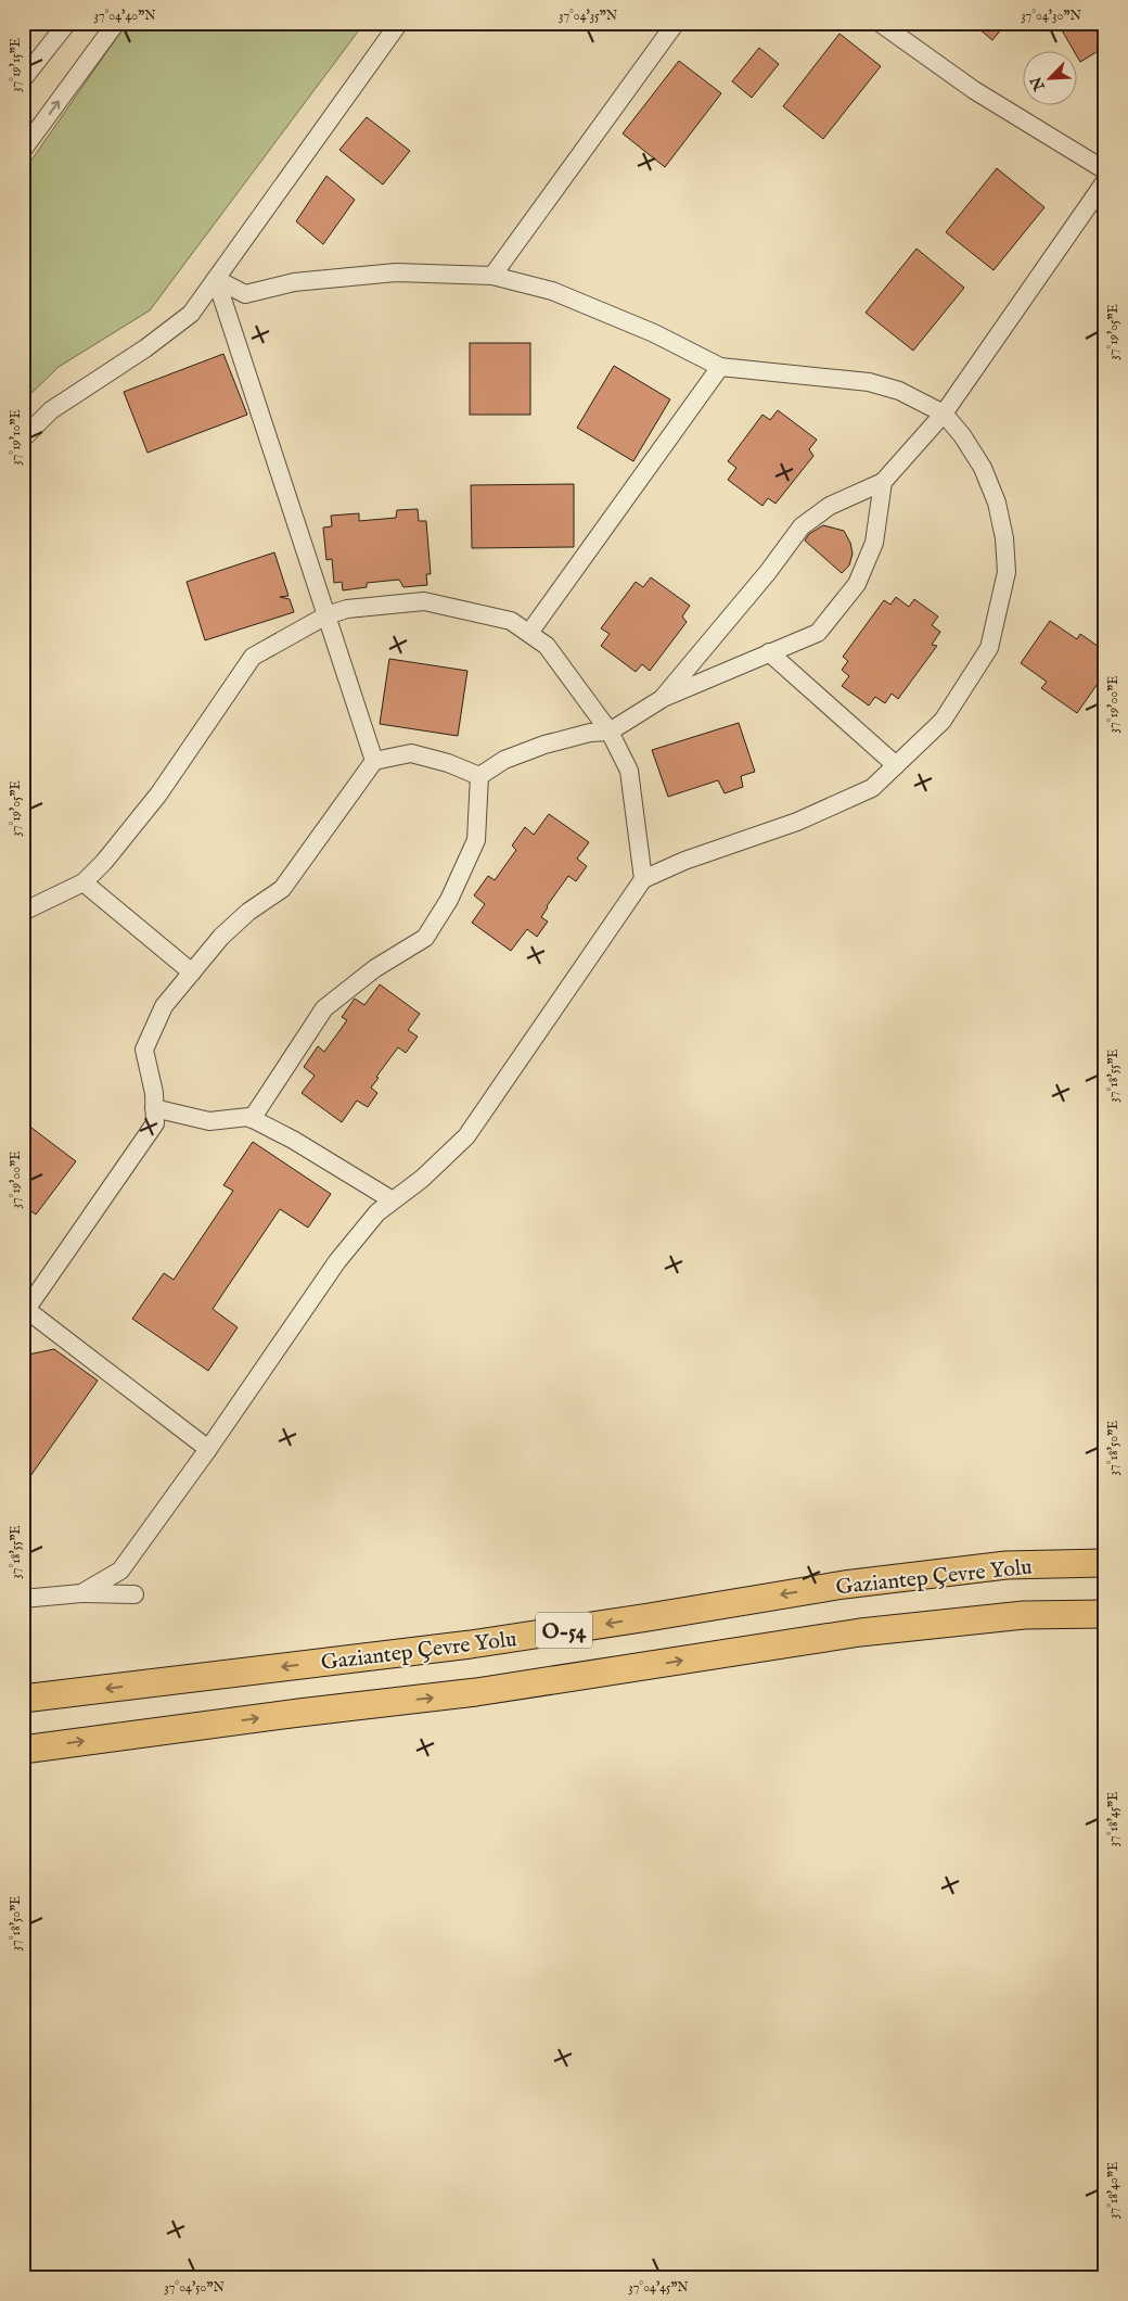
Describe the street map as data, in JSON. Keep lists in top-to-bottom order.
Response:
{
  "streets": {
    "highway": ["Gaziantep Çevre Yolu", "O-54"]
  },
  "north": "bottom left",
  "coordinates": [
    "37°04'40\"N",
    "37°04'35\"N",
    "37°04'30\"N",
    "37°19'15\"E",
    "37°19'05\"E",
    "37°19'10\"E",
    "37°19'00\"E",
    "37°18'55\"E",
    "37°18'50\"E",
    "37°18'45\"E",
    "37°18'40\"E",
    "37°04'50\"N",
    "37°04'45\"N"
  ]
}
